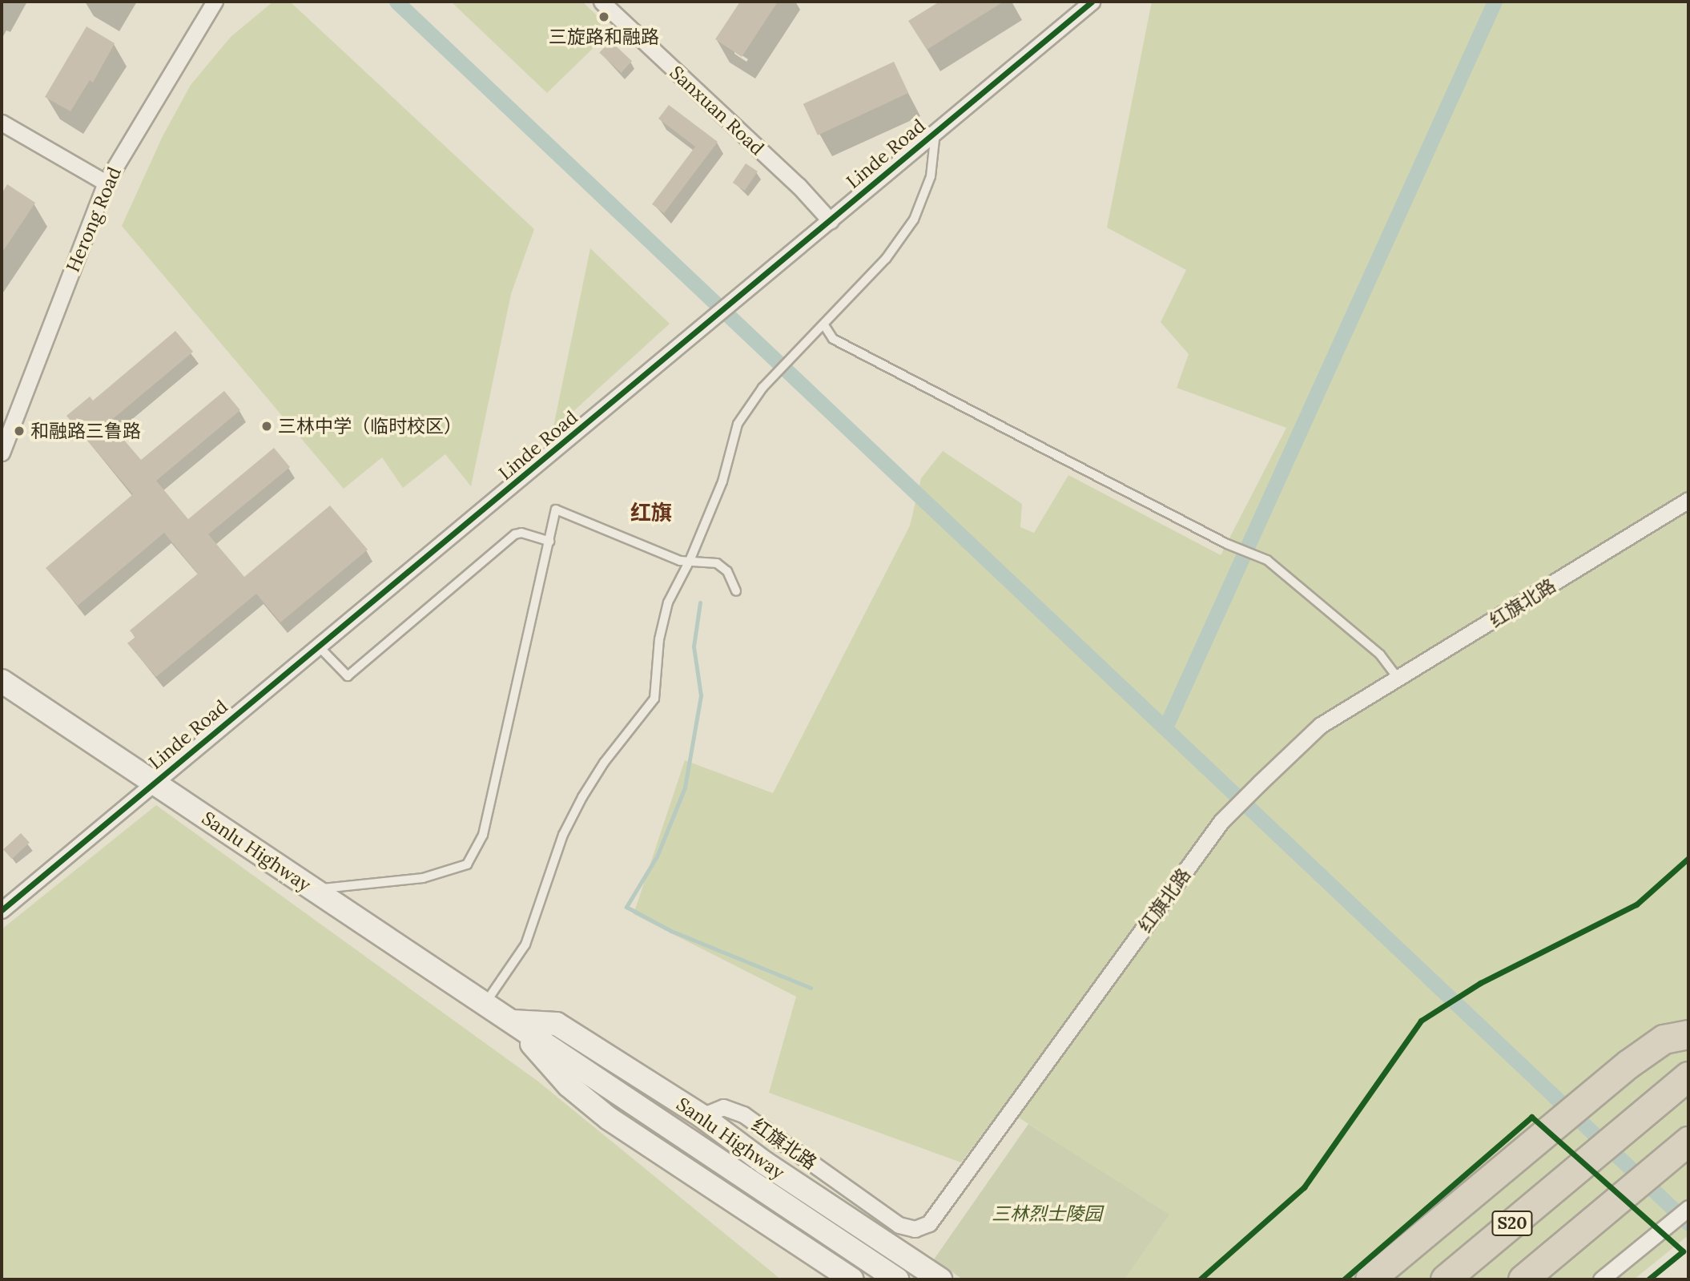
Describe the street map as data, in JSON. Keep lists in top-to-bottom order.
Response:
{
  "streets": {
    "highway": ["S20"],
    "main road": ["Sanlu Highway"],
    "street": [
      "Sanxuan Road",
      "Linde Road",
      "Herong Road",
      "红旗北路"
    ]
  },
  "crossings": [
    ["Sanxuan Road", "Linde Road"],
    ["Linde Road", "Sanlu Highway"],
    ["红旗北路", "Sanlu Highway"]
  ],
  "districts": ["红旗"],
  "parks": ["三林烈士陵园"],
  "places": ["三旋路和融路", "三林中学（临时校区）", "和融路三鲁路"]
}
